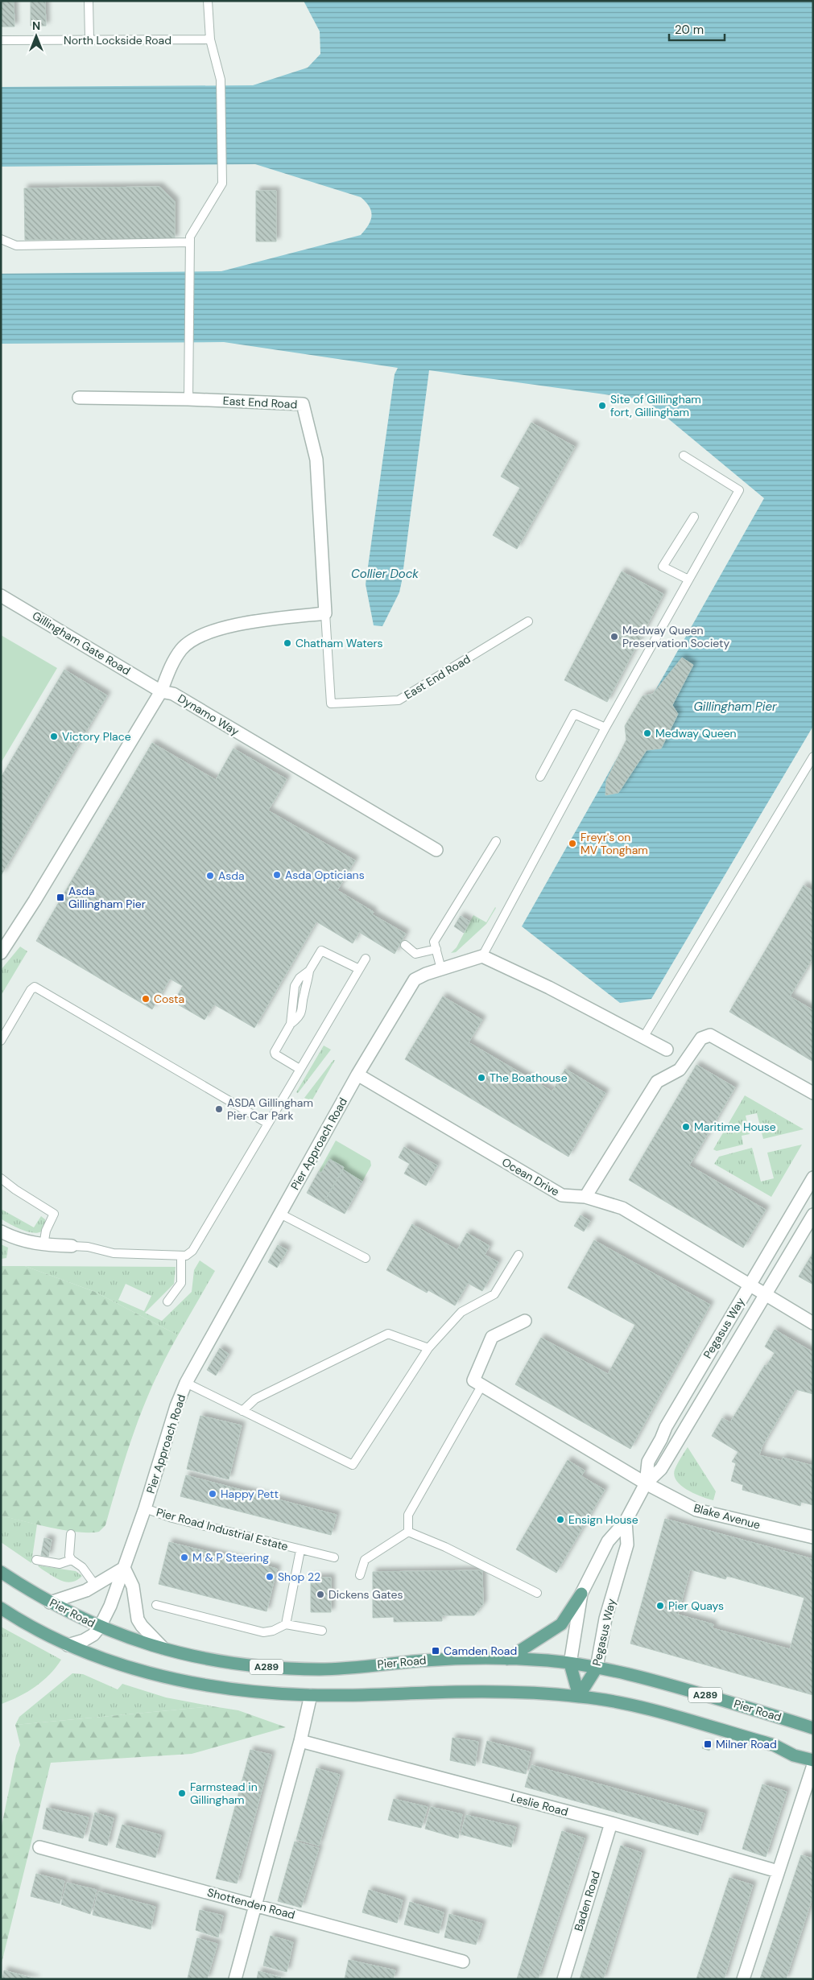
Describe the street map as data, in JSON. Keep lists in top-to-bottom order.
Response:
{
  "streets": {
    "main road": ["Pegasus Way", "Pier Road", "A289"],
    "street": [
      "East End Road",
      "Gillingham Gate Road",
      "Dynamo Way",
      "Pier Approach Road",
      "Ocean Drive",
      "Blake Avenue",
      "Leslie Road",
      "Baden Road",
      "Shottenden Road"
    ],
    "lane": ["North Lockside Road", "Pier Road Industrial Estate"]
  },
  "crossings": [
    ["Gillingham Gate Road", "Dynamo Way"],
    ["Pier Approach Road", "Ocean Drive"],
    ["Pier Approach Road", "Pier Road Industrial Estate"],
    ["Pier Approach Road", "Pier Road"],
    ["Ocean Drive", "Pegasus Way"],
    ["Pegasus Way", "Blake Avenue"],
    ["Pegasus Way", "Pier Road"],
    ["Leslie Road", "Baden Road"]
  ],
  "water": ["Collier Dock", "Gillingham Pier"],
  "places": {
    "other": [
      "Site of Gillingham fort, Gillingham",
      "Medway Queen Preservation Society",
      "Chatham Waters",
      "Medway Queen",
      "Victory Place",
      "Freyr's on MV Tongham",
      "Asda Opticians",
      "Asda",
      "Costa",
      "The Boathouse",
      "ASDA Gillingham Pier Car Park",
      "Maritime House",
      "Happy Pett",
      "Ensign House",
      "M & P Steering",
      "Shop 22",
      "Dickens Gates",
      "Pier Quays",
      "Farmstead in Gillingham"
    ],
    "transit": ["Asda Gillingham Pier", "Camden Road", "Milner Road"]
  },
  "scale_bar": "20 m",
  "north": "top"
}
